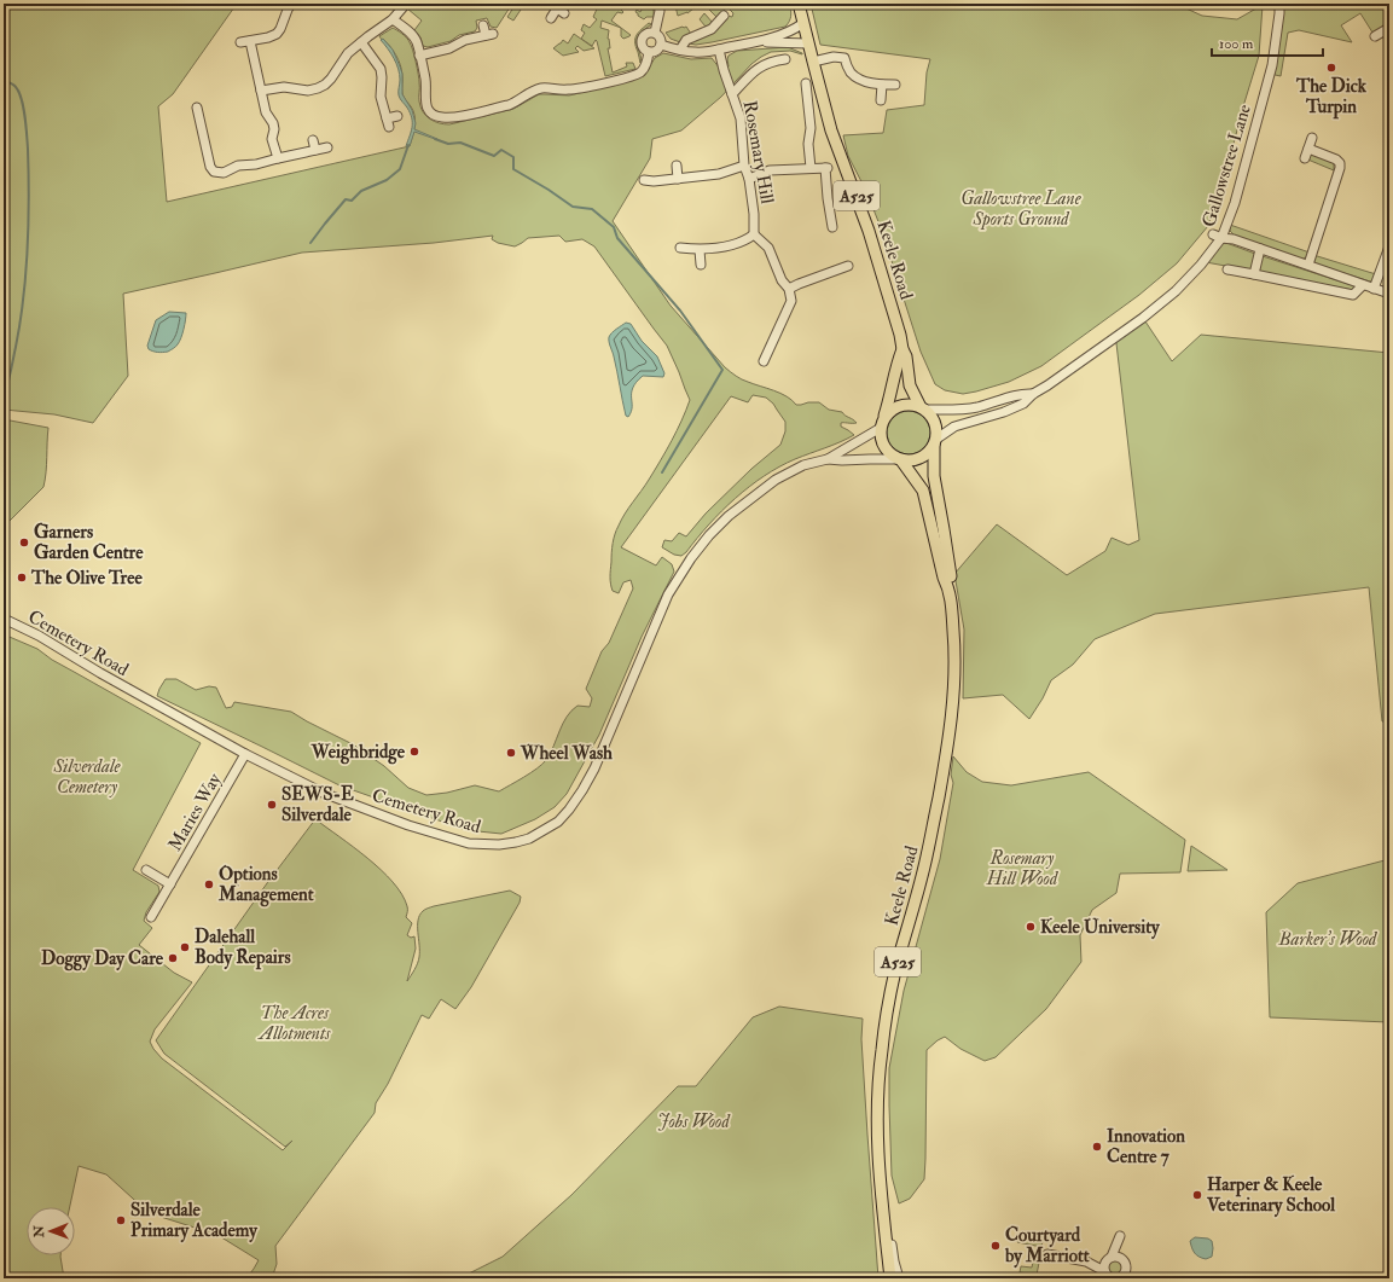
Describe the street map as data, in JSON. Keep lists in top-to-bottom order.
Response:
{
  "streets": {
    "main road": ["A525", "Keele Road"],
    "street": [
      "Rosemary Hill",
      "Gallowstree Lane",
      "Cemetery Road",
      "Maries Way"
    ]
  },
  "crossings": [
    ["Gallowstree Lane", "Keele Road"],
    ["Gallowstree Lane", "Cemetery Road"],
    ["Keele Road", "Cemetery Road"],
    ["Cemetery Road", "Maries Way"]
  ],
  "parks": [
    "Gallowstree Lane Sports Ground",
    "Silverdale Cemetery",
    "Rosemary Hill Wood",
    "Barker's Wood",
    "The Acres Allotments",
    "Jobs Wood"
  ],
  "places": [
    "The Dick Turpin",
    "Garners Garden Centre",
    "The Olive Tree",
    "Weighbridge",
    "Wheel Wash",
    "SEWS-E Silverdale",
    "Options Management",
    "Keele University",
    "Dalehall Body Repairs",
    "Doggy Day Care",
    "Innovation Centre 7",
    "Harper & Keele Veterinary School",
    "Silverdale Primary Academy",
    "Courtyard by Marriott"
  ],
  "scale_bar": "100 m",
  "north": "left"
}
